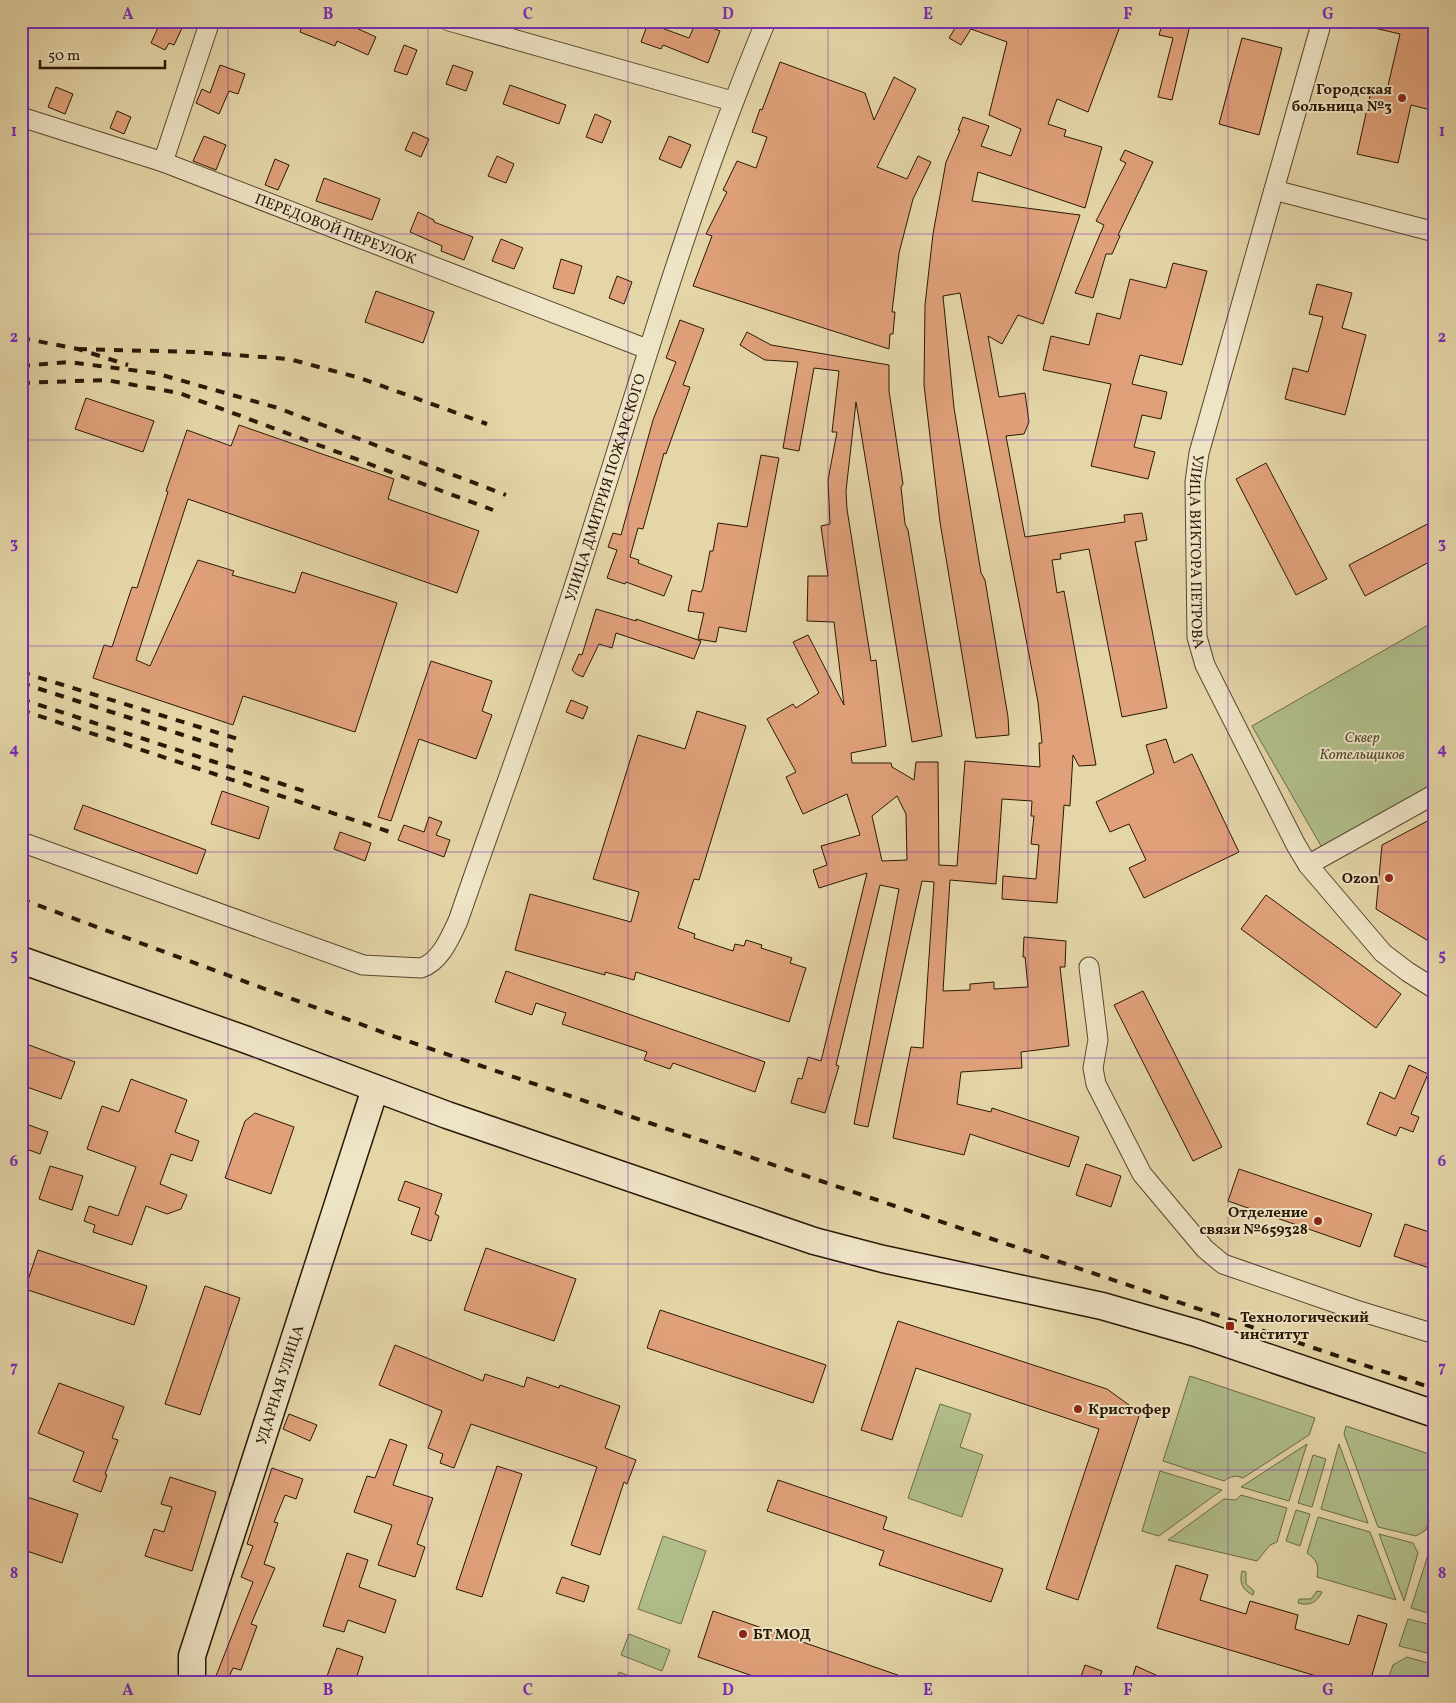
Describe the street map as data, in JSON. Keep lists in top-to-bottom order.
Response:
{
  "streets": {
    "main road": ["УДАРНАЯ УЛИЦА"],
    "street": ["ПЕРЕДОВОЙ ПЕРЕУЛОК", "УЛИЦА ДМИТРИЯ ПОЖАРСКОГО", "УЛИЦА ВИКТОРА ПЕТРОВА"]
  },
  "crossings": [
    ["ПЕРЕДОВОЙ ПЕРЕУЛОК", "УЛИЦА ДМИТРИЯ ПОЖАРСКОГО"]
  ],
  "parks": ["Сквер Котельщиков"],
  "places": {
    "other": [
      "Городская больница №3",
      "Ozon",
      "Отделение связи №659328",
      "Кристофер",
      "БТ МОД"
    ],
    "transit": ["Технологический институт"]
  },
  "scale_bar": "50 m",
  "grid": {
    "columns": [
      "A",
      "B",
      "C",
      "D",
      "E",
      "F",
      "G"
    ],
    "rows": [
      "1",
      "2",
      "3",
      "4",
      "5",
      "6",
      "7",
      "8"
    ]
  }
}
